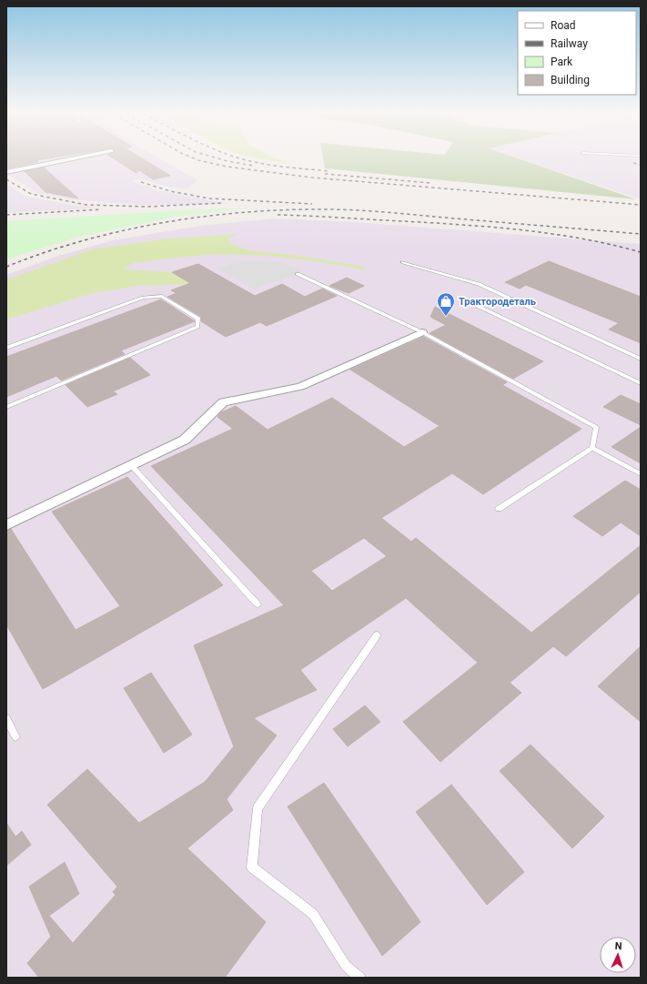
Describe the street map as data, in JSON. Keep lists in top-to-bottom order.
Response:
{
  "places": {
    "shop": ["Трактородеталь"]
  },
  "legend": [
    "Road",
    "Railway",
    "Park",
    "Building"
  ],
  "north": "top"
}
